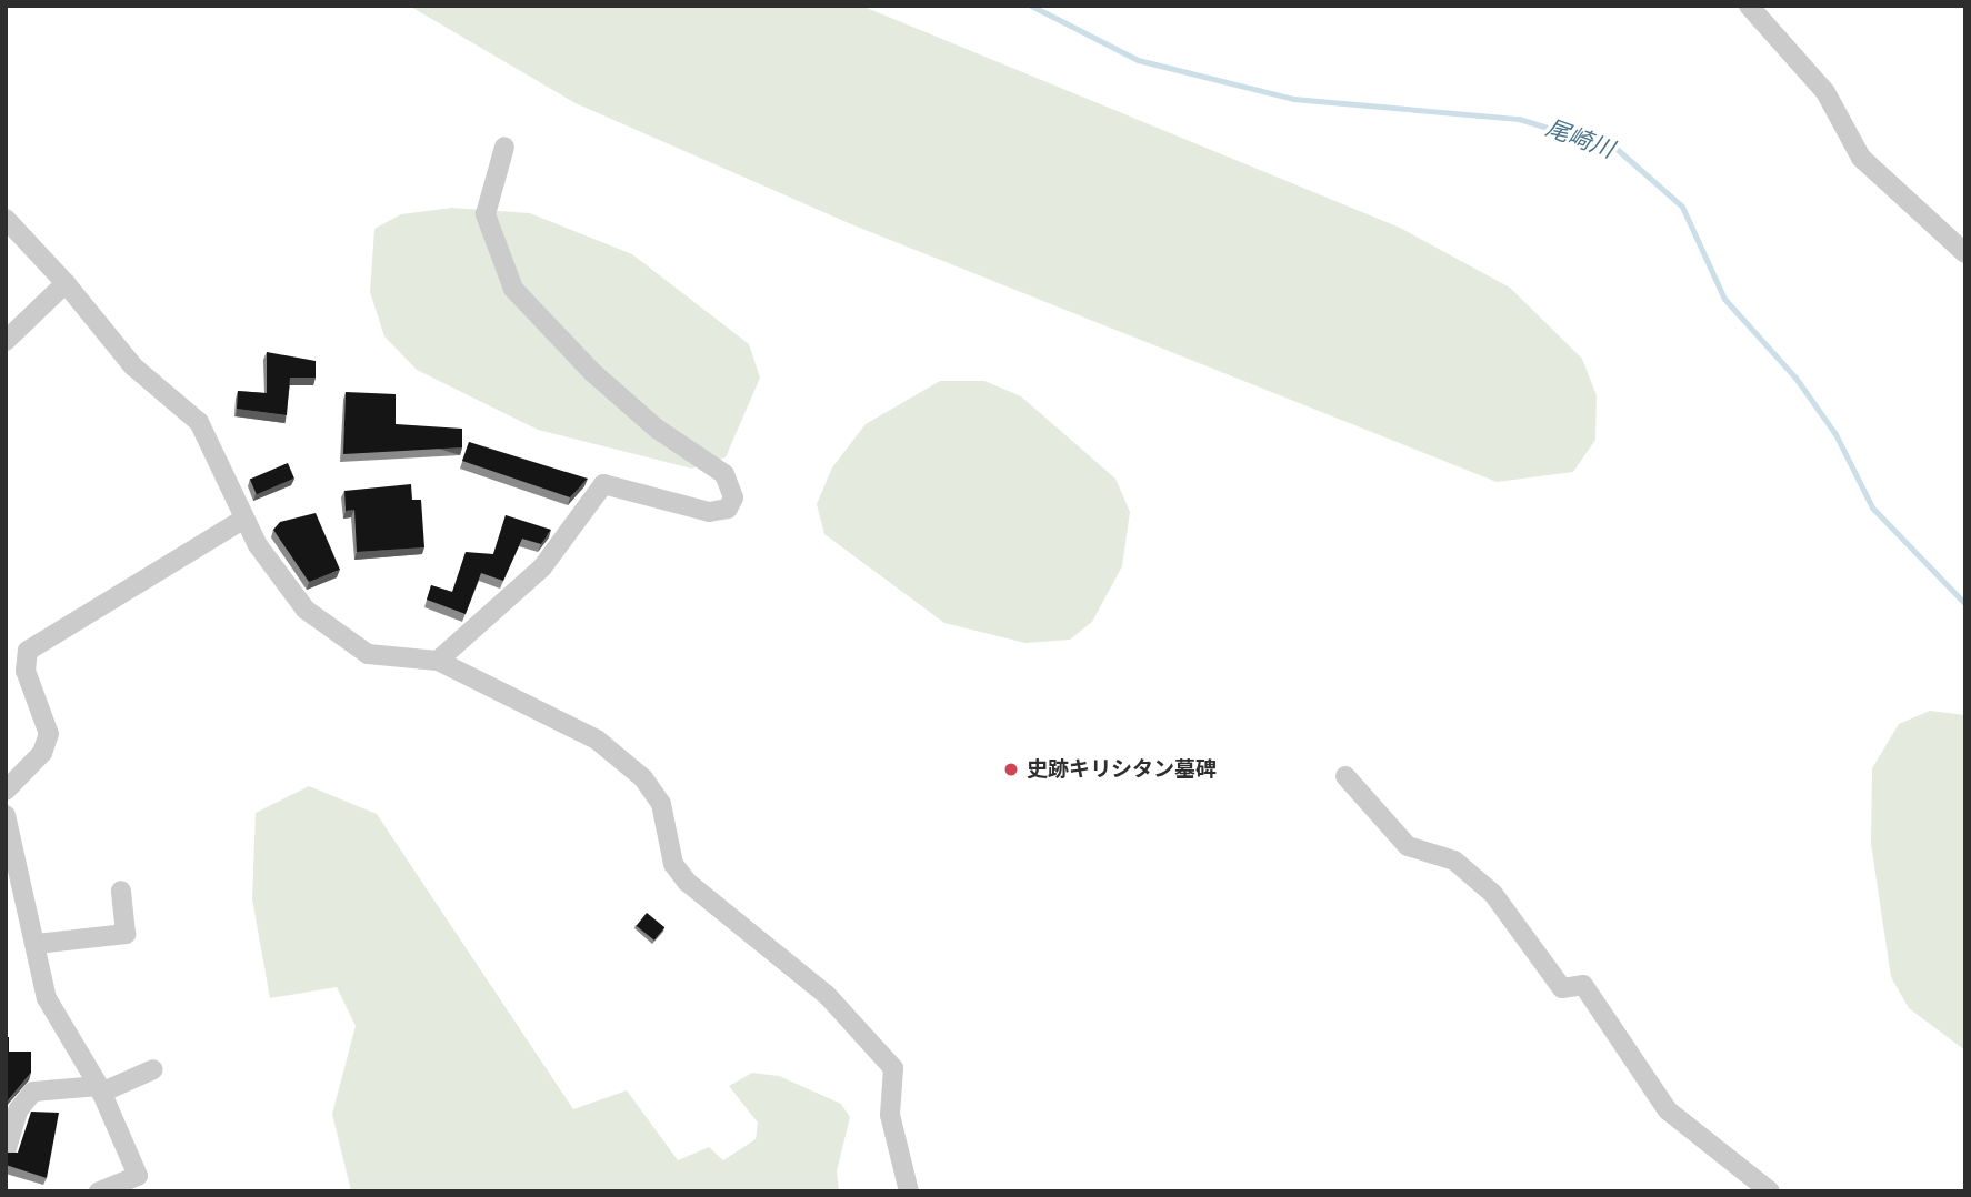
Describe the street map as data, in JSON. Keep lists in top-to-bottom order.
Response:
{
  "water": ["尾崎川"],
  "places": ["史跡キリシタン墓碑"]
}
